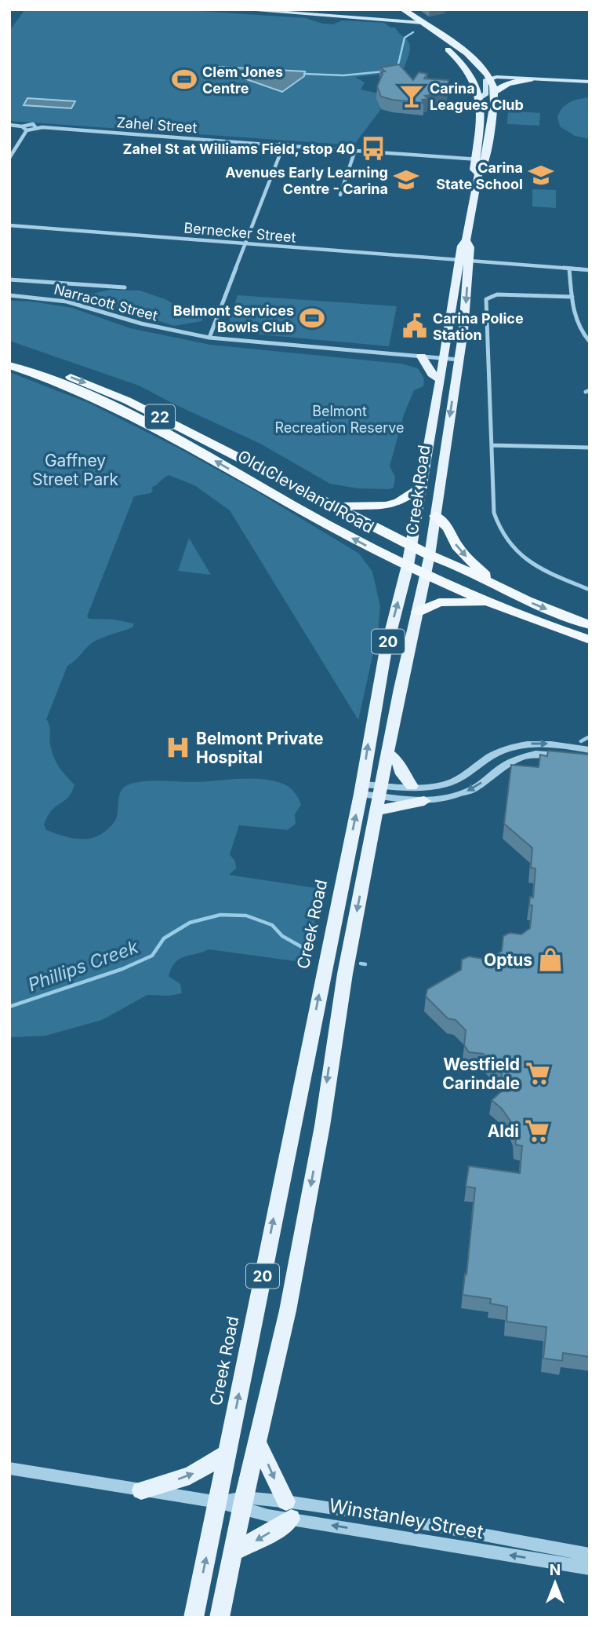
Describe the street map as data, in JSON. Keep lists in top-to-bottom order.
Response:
{
  "streets": {
    "highway": ["22", "Old Cleveland Road"],
    "main road": ["Creek Road", "20"],
    "street": [
      "Zahel Street",
      "Bernecker Street",
      "Narracott Street",
      "Winstanley Street"
    ]
  },
  "crossings": [
    ["Bernecker Street", "Creek Road"],
    ["Narracott Street", "Creek Road"],
    ["Creek Road", "Old Cleveland Road"],
    ["Creek Road", "Winstanley Street"]
  ],
  "water": ["Phillips Creek"],
  "parks": ["Belmont Recreation Reserve", "Gaffney Street Park"],
  "places": {
    "sports": ["Clem Jones Centre", "Belmont Services Bowls Club"],
    "bar": ["Carina Leagues Club"],
    "bus stop": ["Zahel St at Williams Field, stop 40"],
    "school or university": ["Carina State School", "Avenues Early Learning Centre - Carina"],
    "public building": ["Carina Police Station"],
    "hospital": ["Belmont Private Hospital"],
    "shop": ["Optus"],
    "supermarket": ["Westfield Carindale", "Aldi"]
  },
  "north": "top"
}
